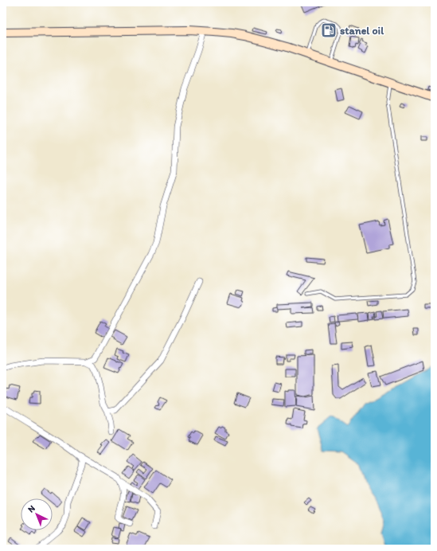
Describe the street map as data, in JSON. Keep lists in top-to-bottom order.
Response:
{
  "places": {
    "fuel station": ["stanel oil"]
  },
  "north": "top left"
}
